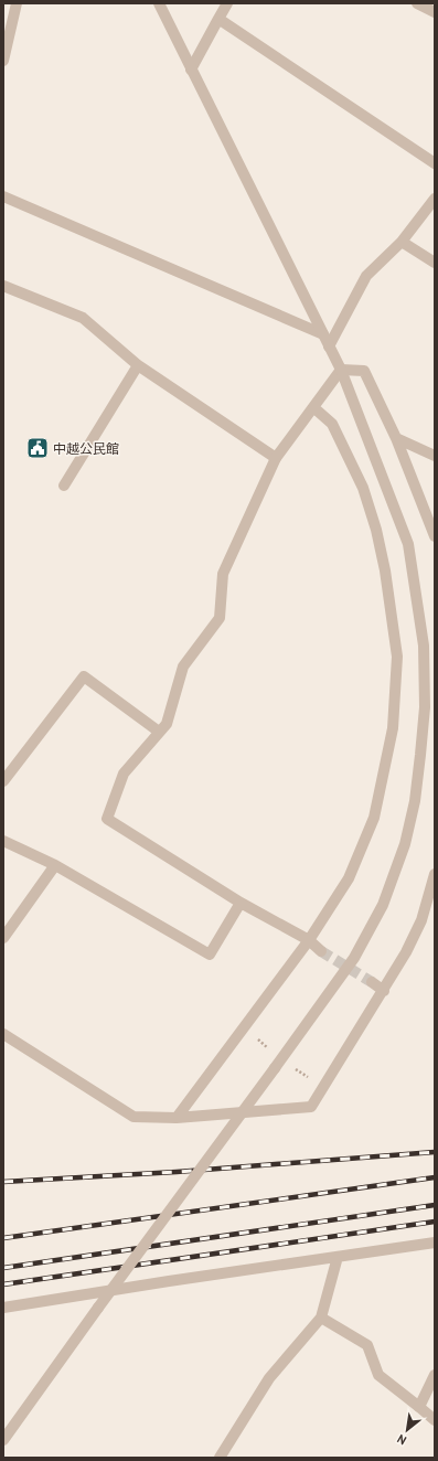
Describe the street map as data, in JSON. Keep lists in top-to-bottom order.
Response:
{
  "places": {
    "public building": ["中越公民館"]
  },
  "north": "bottom left"
}
